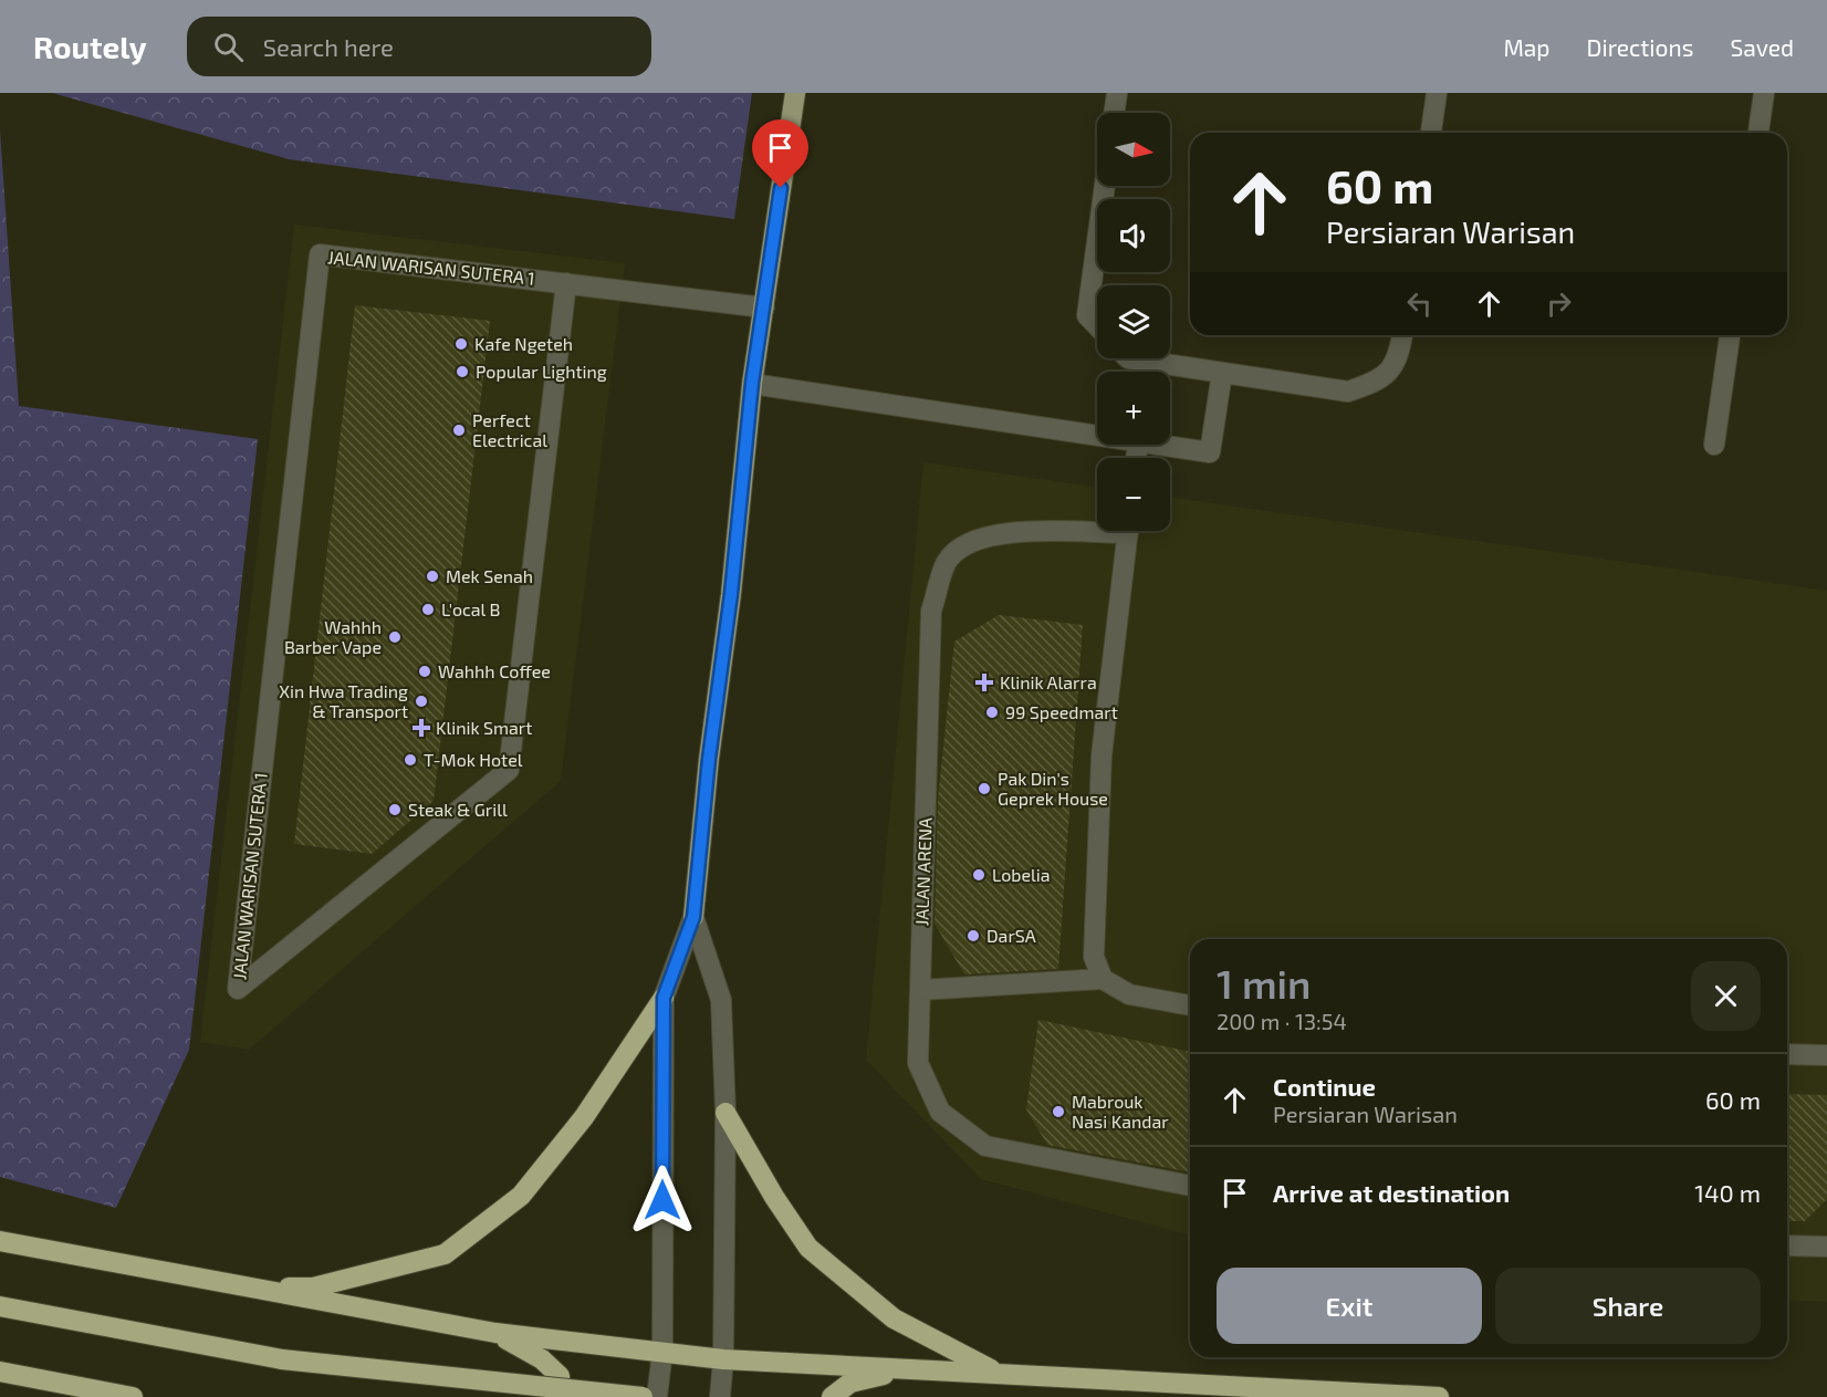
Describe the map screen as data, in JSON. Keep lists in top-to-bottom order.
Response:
{
  "streets": {
    "street": ["JALAN WARISAN SUTERA 1", "JALAN ARENA"]
  },
  "places": {
    "other": [
      "Kafe Ngeteh",
      "Popular Lighting",
      "Perfect Electrical",
      "Mek Senah",
      "L'ocal B",
      "Wahhh Barber Vape",
      "Wahhh Coffee",
      "Xin Hwa Trading & Transport",
      "99 Speedmart",
      "T-Mok Hotel",
      "Pak Din's Geprek House",
      "Steak & Grill",
      "Lobelia",
      "DarSA",
      "Mabrouk Nasi Kandar"
    ],
    "health": ["Klinik Alarra", "Klinik Smart"]
  },
  "north": "right",
  "page": {
    "header": "Routely",
    "search": "Search here",
    "nav": ["Map", "Directions", "Saved"],
    "map_buttons": ["+", "−"],
    "turn": ["60 m", "Persiaran Warisan"],
    "heading": ["1 min", "200 m · 13:54"],
    "list": [
      {
        "name": "Continue",
        "note": "Persiaran Warisan",
        "value": "60 m"
      },
      {
        "name": "Arrive at destination",
        "value": "140 m"
      }
    ],
    "buttons": ["Exit", "Share"]
  }
}
